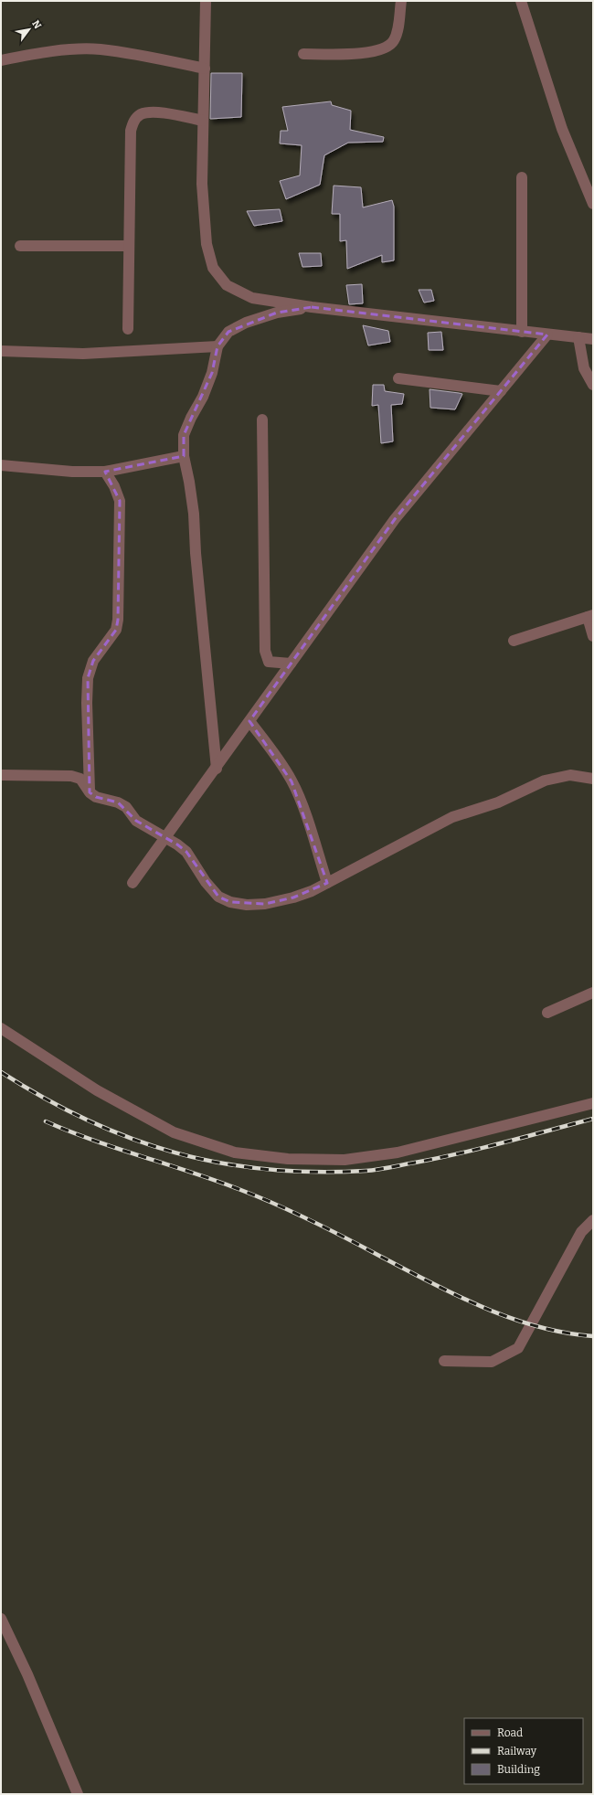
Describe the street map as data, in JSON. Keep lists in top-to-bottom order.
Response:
{
  "legend": ["Road", "Railway", "Building"],
  "north": "top right"
}
